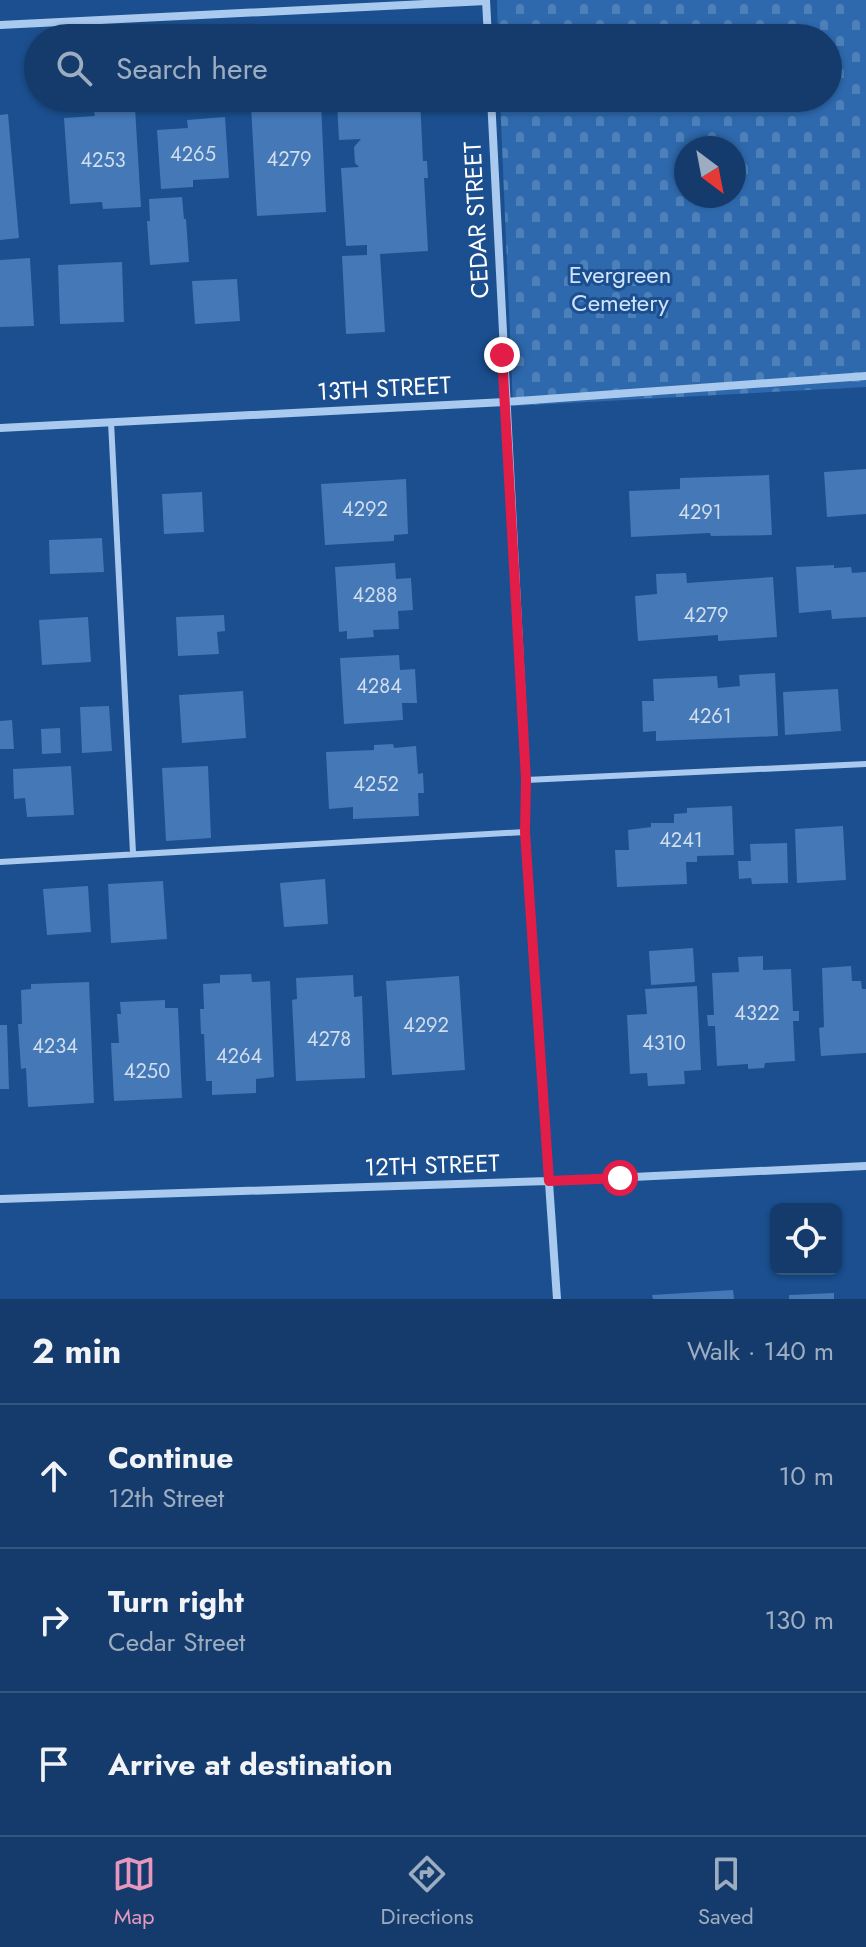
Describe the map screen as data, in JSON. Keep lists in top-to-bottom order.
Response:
{
  "streets": {
    "street": ["CEDAR STREET", "13TH STREET", "12TH STREET"]
  },
  "crossings": [
    ["CEDAR STREET", "13TH STREET"],
    ["CEDAR STREET", "12TH STREET"]
  ],
  "parks": ["Evergreen Cemetery"],
  "house_numbers": [
    "4265",
    "4279",
    "4253",
    "4292",
    "4291",
    "4288",
    "4279",
    "4284",
    "4261",
    "4252",
    "4241",
    "4322",
    "4292",
    "4278",
    "4310",
    "4234",
    "4264",
    "4250"
  ],
  "north": "bottom right",
  "page": {
    "search": "Search here",
    "heading": ["2 min", "Walk · 140 m"],
    "list": [
      ["Continue", "12th Street", "10 m"],
      ["Turn right", "Cedar Street", "130 m"],
      "Arrive at destination"
    ],
    "nav": ["Map", "Directions", "Saved"]
  }
}
